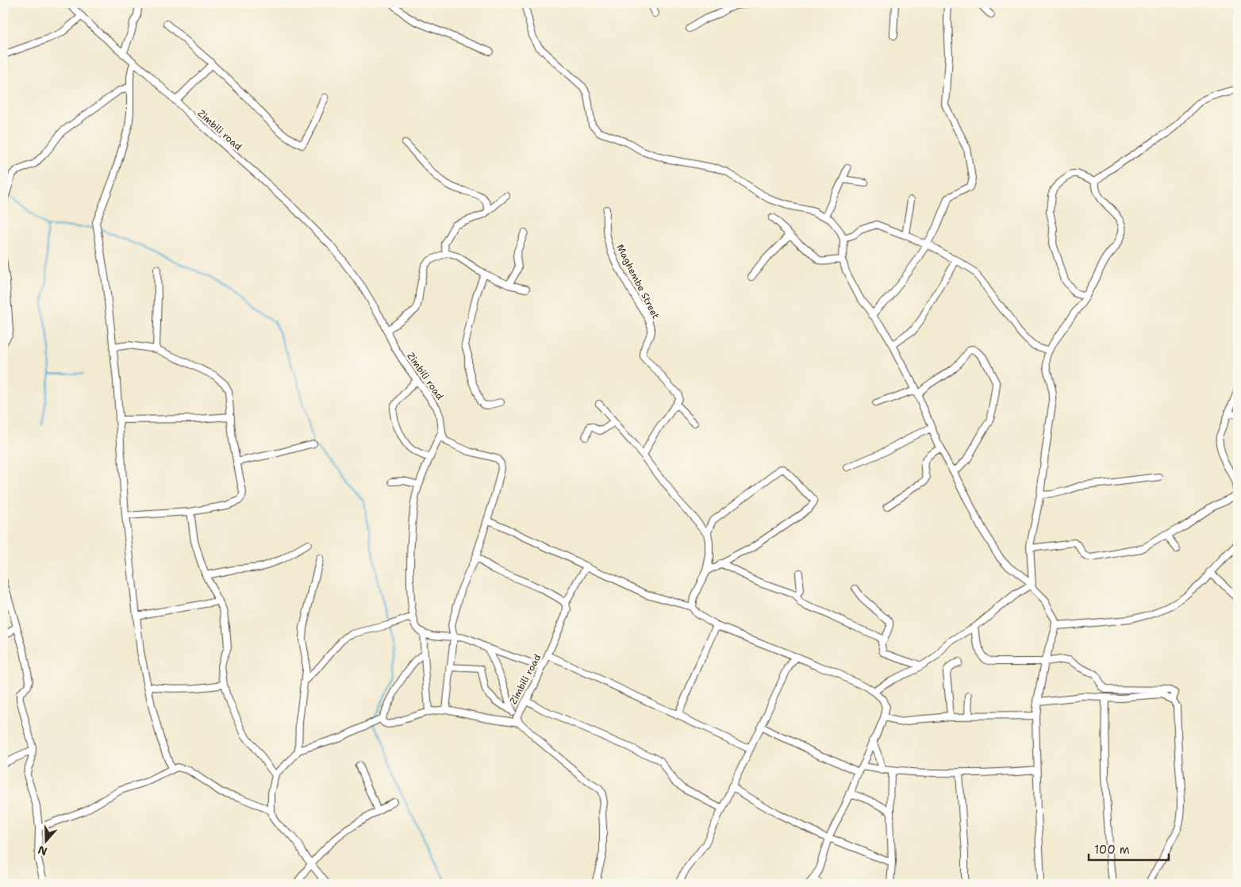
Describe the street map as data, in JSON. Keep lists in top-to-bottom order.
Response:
{
  "streets": {
    "street": ["Zimbili road", "Maghembe Street"]
  },
  "scale_bar": "100 m",
  "north": "bottom"
}
